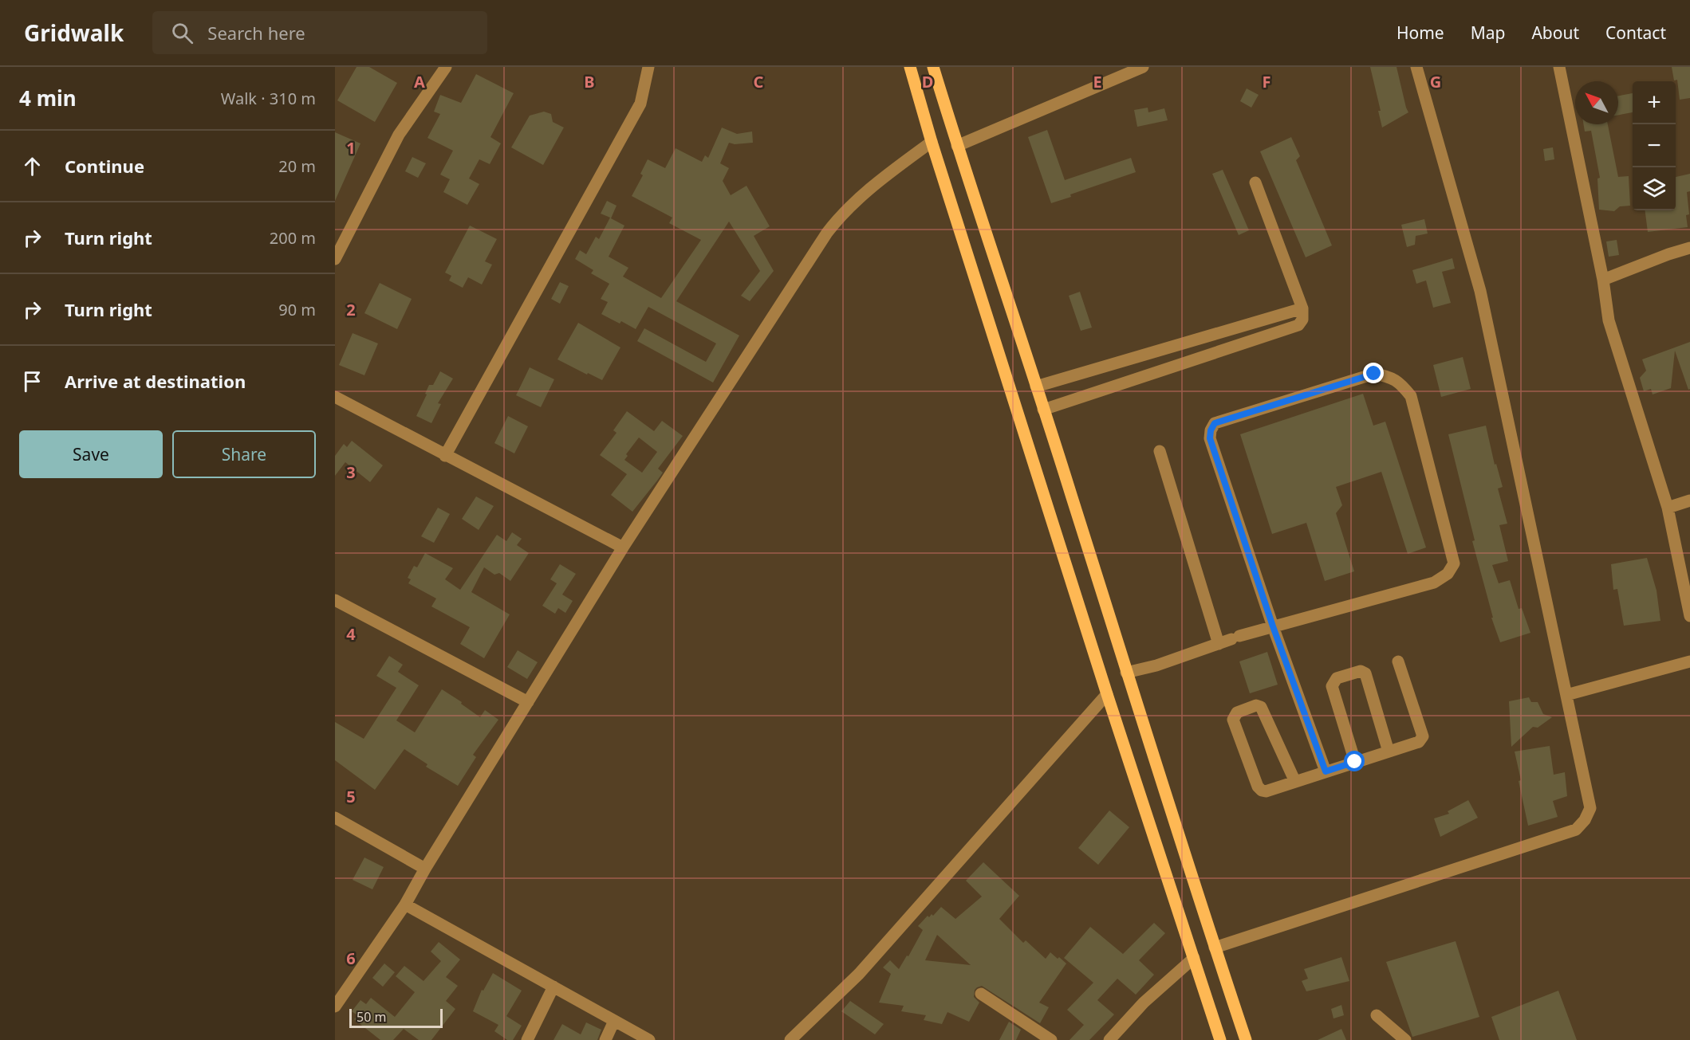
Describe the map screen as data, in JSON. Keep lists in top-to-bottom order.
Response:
{
  "scale_bar": "50 m",
  "north": "top left",
  "page": {
    "header": "Gridwalk",
    "search": "Search here",
    "nav": [
      "Home",
      "Map",
      "About",
      "Contact"
    ],
    "heading": ["4 min", "Walk · 310 m"],
    "map_buttons": ["+", "−"],
    "list": [
      ["Continue", "20 m"],
      ["Turn right", "200 m"],
      ["Turn right", "90 m"],
      "Arrive at destination"
    ],
    "buttons": ["Save", "Share"],
    "scale": "50 m"
  },
  "grid": {
    "columns": [
      "A",
      "B",
      "C",
      "D",
      "E",
      "F",
      "G"
    ],
    "rows": [
      "1",
      "2",
      "3",
      "4",
      "5",
      "6"
    ]
  }
}
